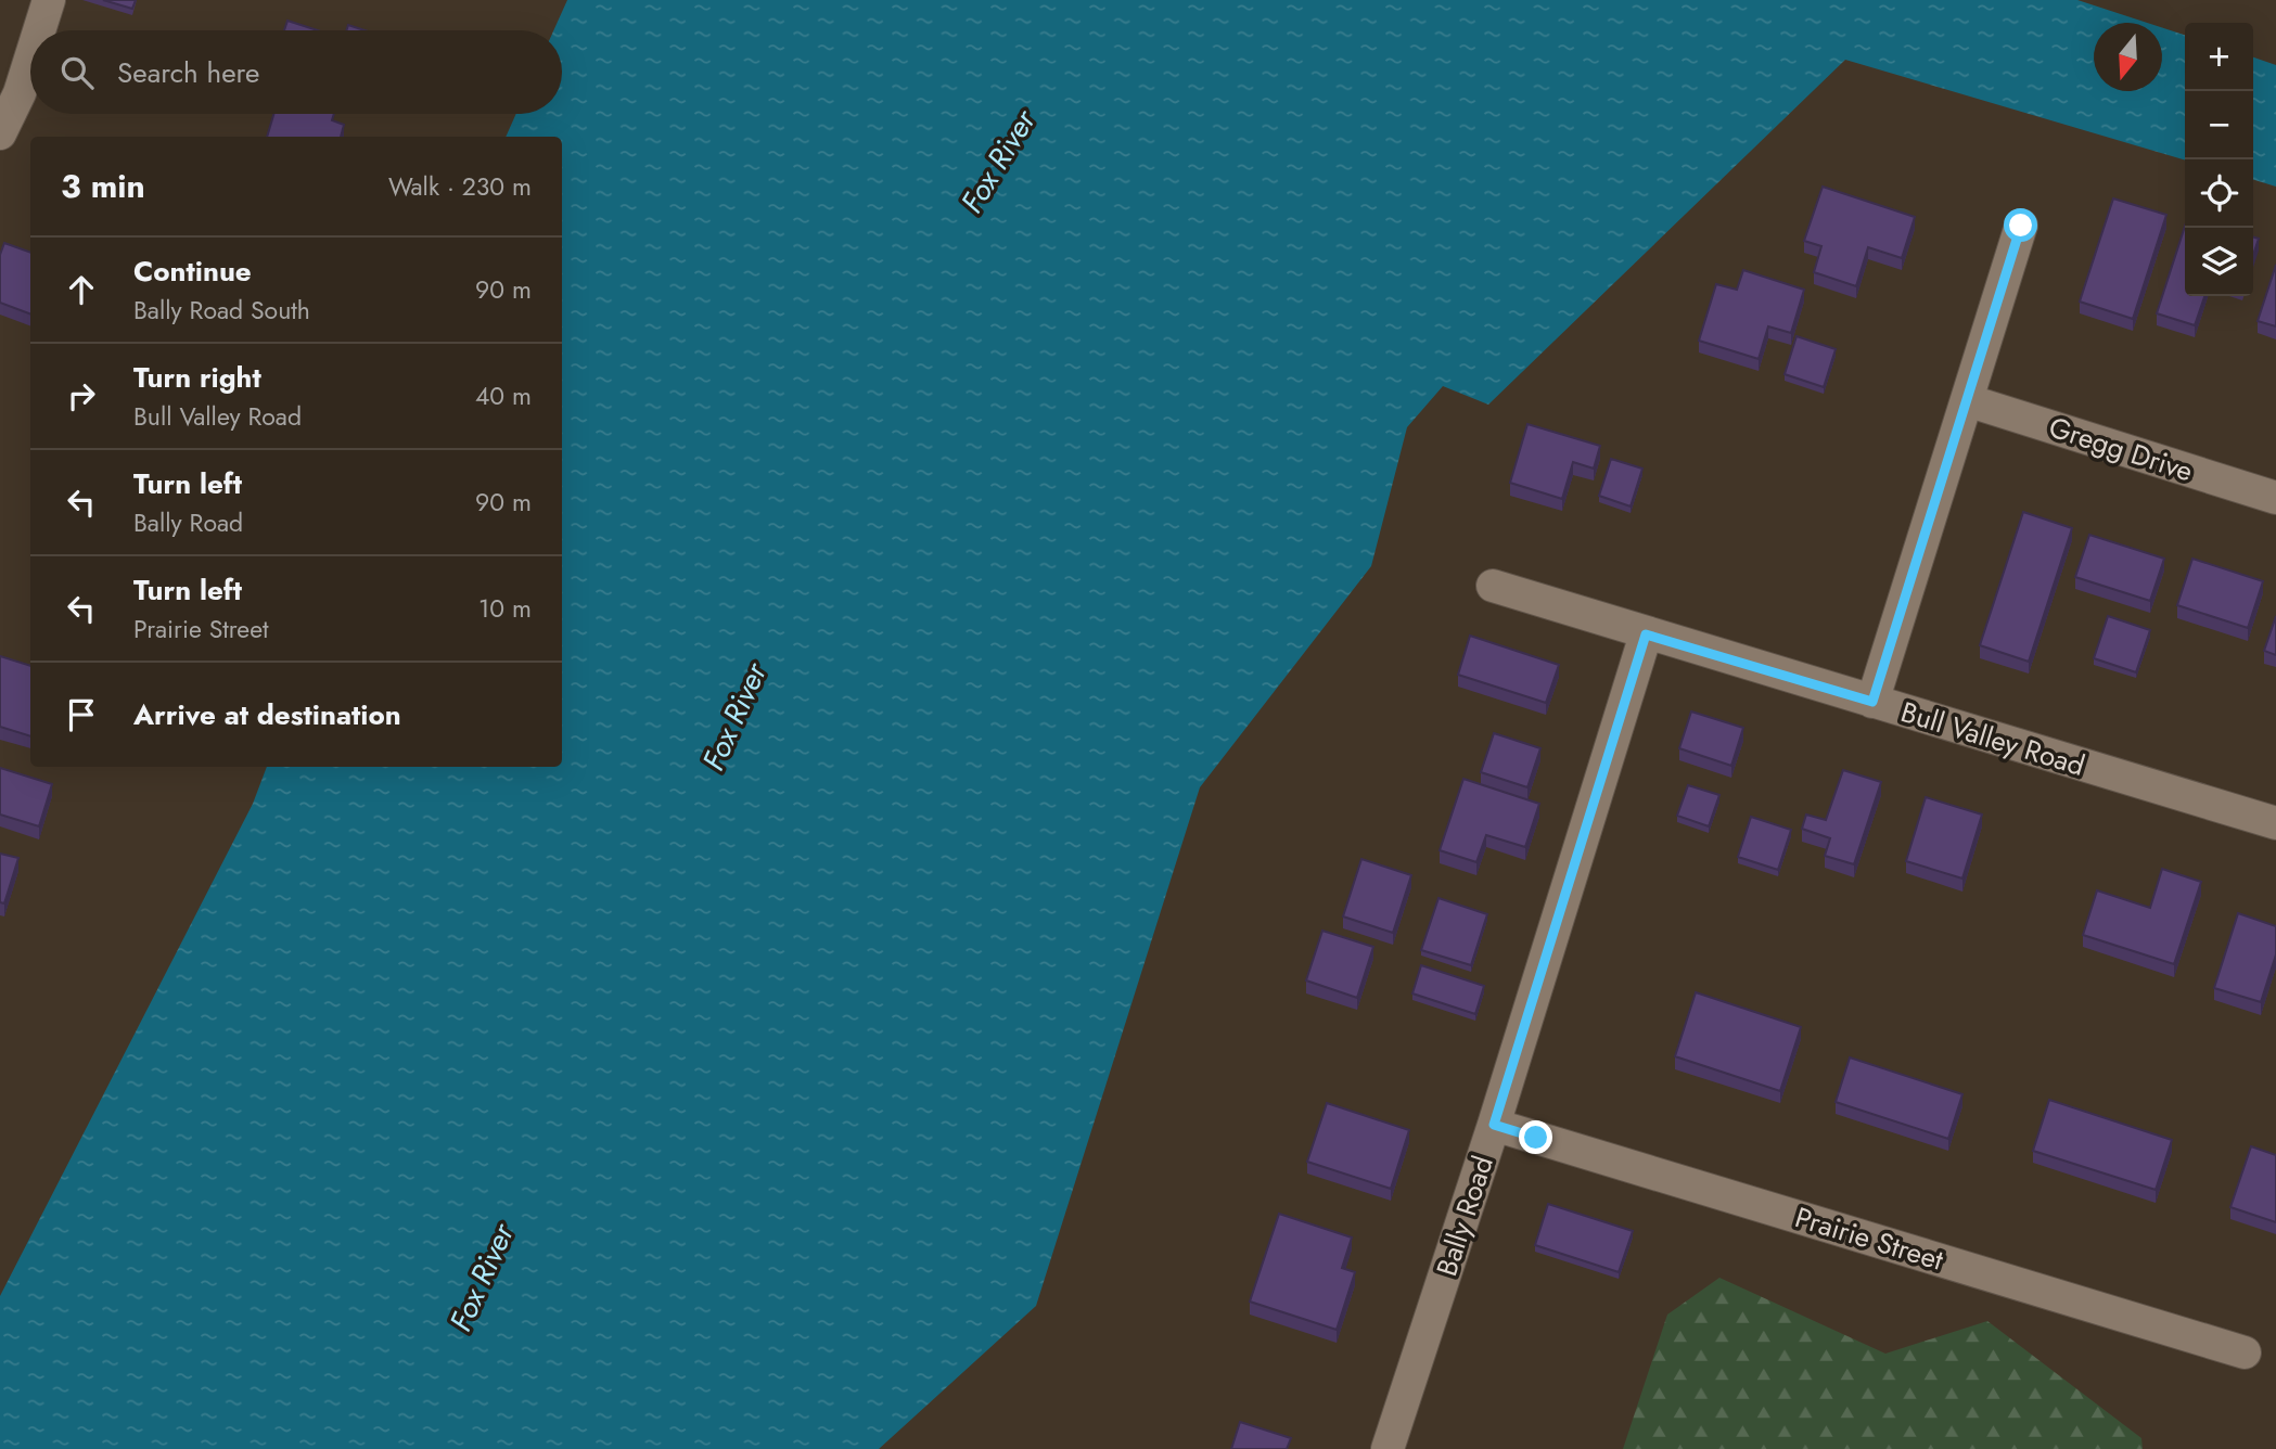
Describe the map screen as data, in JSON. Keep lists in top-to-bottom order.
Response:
{
  "streets": {
    "street": [
      "Gregg Drive",
      "Bull Valley Road",
      "Bally Road",
      "Prairie Street"
    ]
  },
  "crossings": [
    ["Bull Valley Road", "Bally Road"],
    ["Bally Road", "Prairie Street"]
  ],
  "water": ["Fox River"],
  "north": "bottom",
  "page": {
    "map_buttons": ["+", "−"],
    "search": "Search here",
    "heading": ["3 min", "Walk · 230 m"],
    "list": [
      ["Continue", "Bally Road South", "90 m"],
      ["Turn right", "Bull Valley Road", "40 m"],
      ["Turn left", "Bally Road", "90 m"],
      ["Turn left", "Prairie Street", "10 m"],
      "Arrive at destination"
    ]
  }
}
